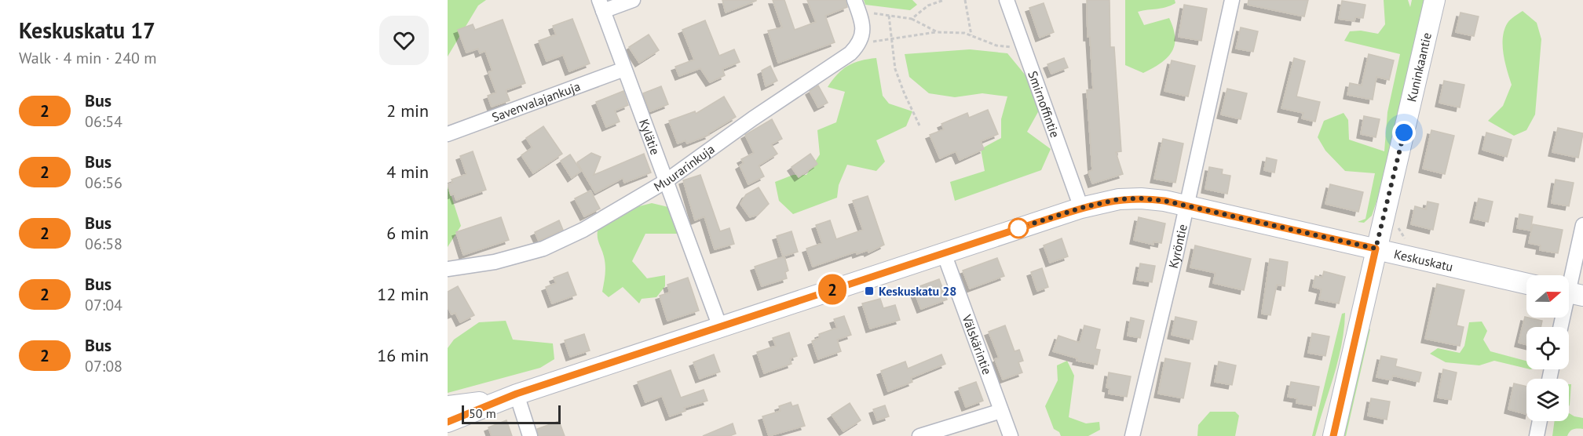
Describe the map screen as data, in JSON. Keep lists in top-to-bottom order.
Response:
{
  "streets": {
    "street": [
      "Kuninkaantie",
      "Savenvalajankuja",
      "Smirnoffintie",
      "Kylätie",
      "Muurarinkuja",
      "Kyröntie",
      "Keskuskatu",
      "Välskärintie"
    ]
  },
  "crossings": [
    ["Kuninkaantie", "Keskuskatu"],
    ["Savenvalajankuja", "Kylätie"],
    ["Smirnoffintie", "Keskuskatu"],
    ["Kylätie", "Muurarinkuja"],
    ["Kylätie", "Keskuskatu"],
    ["Kyröntie", "Keskuskatu"],
    ["Keskuskatu", "Välskärintie"]
  ],
  "places": {
    "transit": ["Keskuskatu 28"]
  },
  "lines": ["bus line 2"],
  "scale_bar": "50 m",
  "north": "right",
  "page": {
    "heading": ["Keskuskatu 17", "Walk · 4 min · 240 m"],
    "on_map": "2",
    "list": [
      {
        "mark": "2",
        "name": "Bus",
        "note": "06:54",
        "value": "2 min"
      },
      {
        "mark": "2",
        "name": "Bus",
        "note": "06:56",
        "value": "4 min"
      },
      {
        "mark": "2",
        "name": "Bus",
        "note": "06:58",
        "value": "6 min"
      },
      {
        "mark": "2",
        "name": "Bus",
        "note": "07:04",
        "value": "12 min"
      },
      {
        "mark": "2",
        "name": "Bus",
        "note": "07:08",
        "value": "16 min"
      }
    ],
    "scale": "50 m"
  }
}
